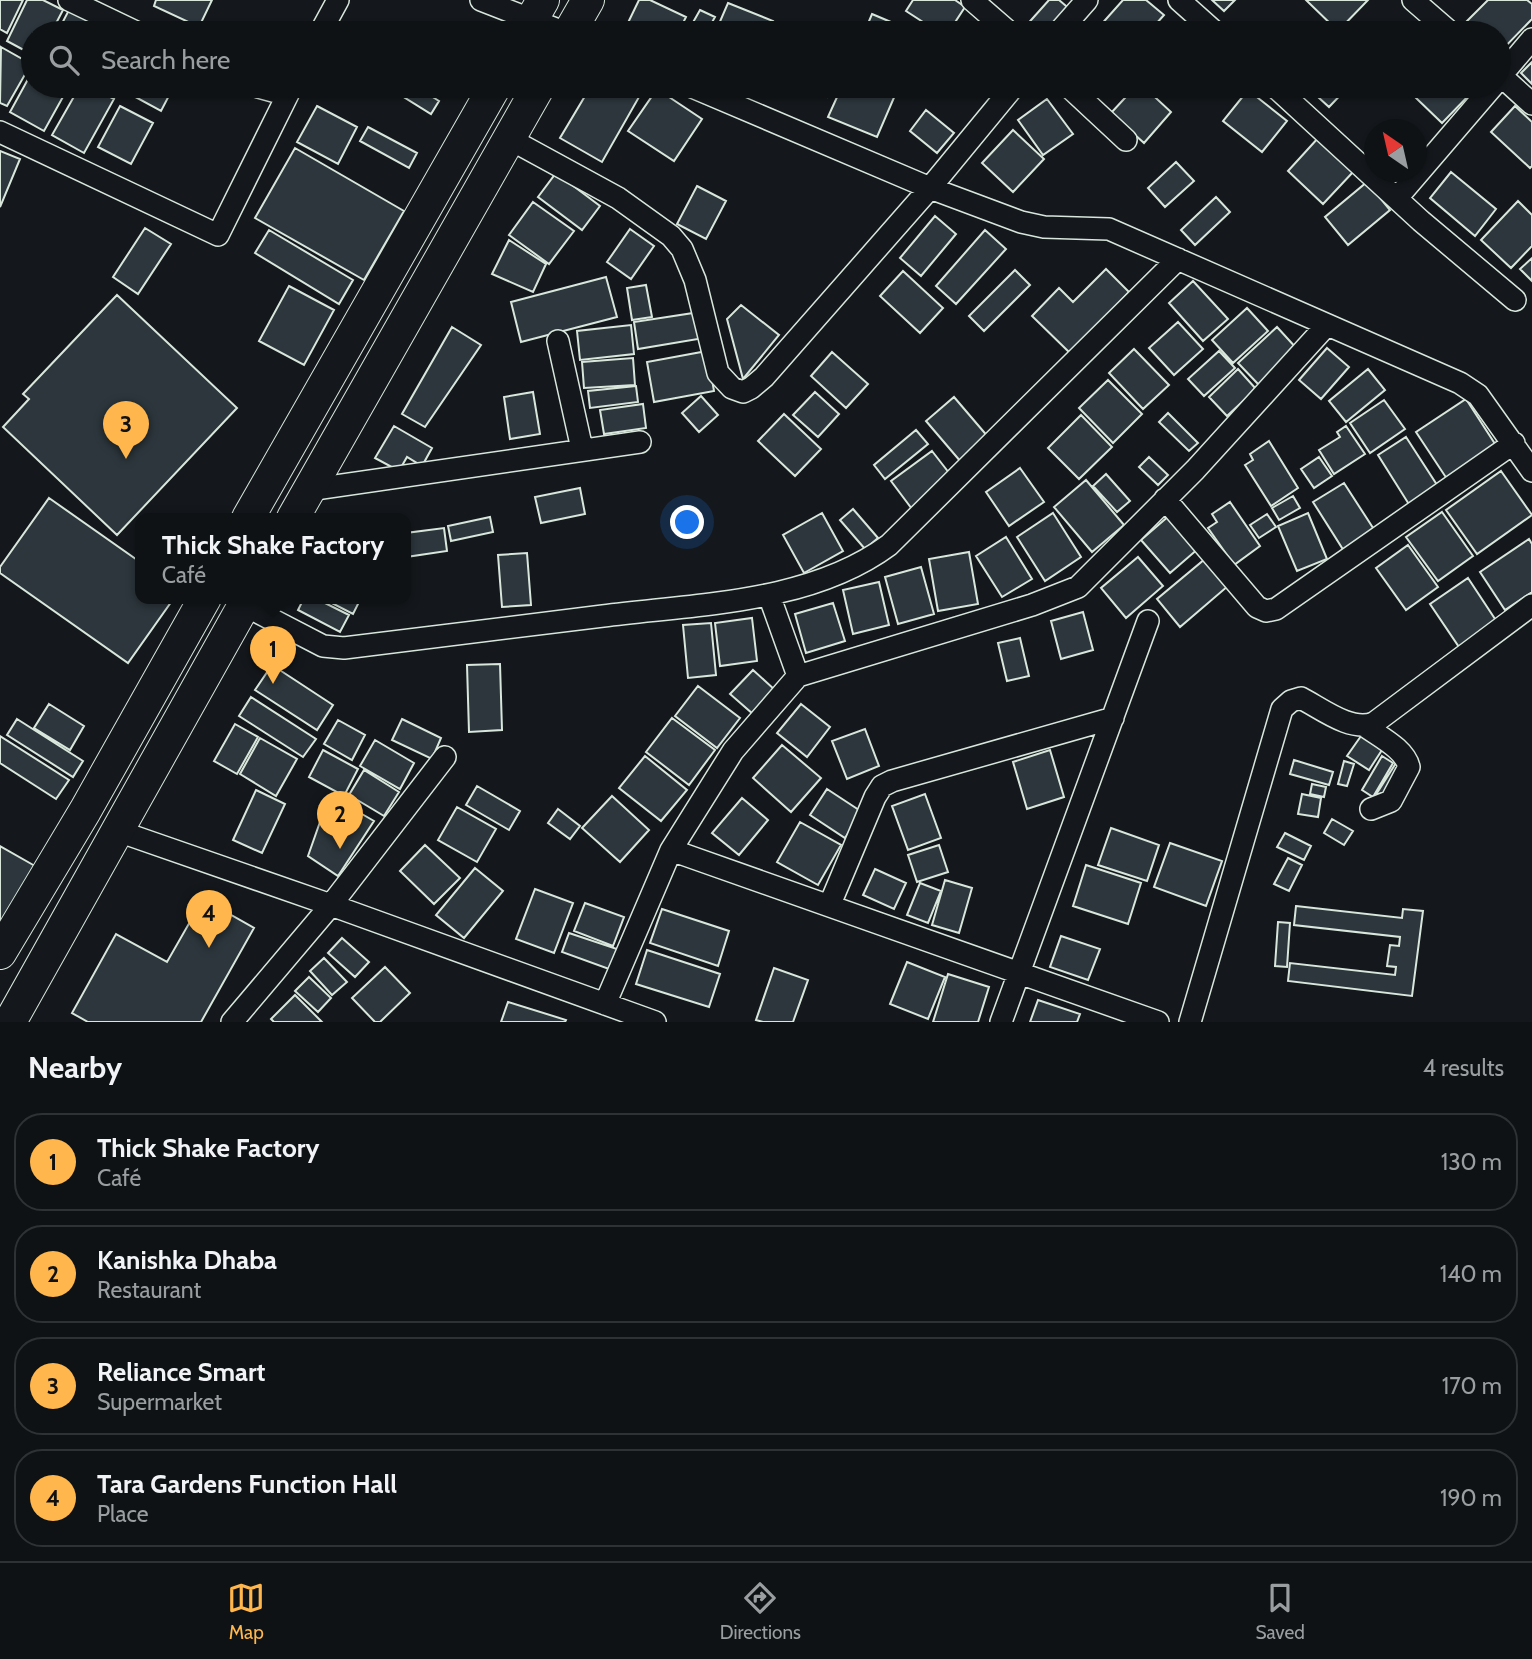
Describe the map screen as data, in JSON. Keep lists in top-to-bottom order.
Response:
{
  "north": "top left",
  "page": {
    "search": "Search here",
    "pins": [
      "3",
      "1",
      "2",
      "4"
    ],
    "popup": ["Thick Shake Factory", "Café"],
    "heading": ["Nearby", "4 results"],
    "list": [
      {
        "mark": "1",
        "name": "Thick Shake Factory",
        "note": "Café",
        "value": "130 m"
      },
      {
        "mark": "2",
        "name": "Kanishka Dhaba",
        "note": "Restaurant",
        "value": "140 m"
      },
      {
        "mark": "3",
        "name": "Reliance Smart",
        "note": "Supermarket",
        "value": "170 m"
      },
      {
        "mark": "4",
        "name": "Tara Gardens Function Hall",
        "note": "Place",
        "value": "190 m"
      }
    ],
    "nav": ["Map", "Directions", "Saved"]
  }
}
